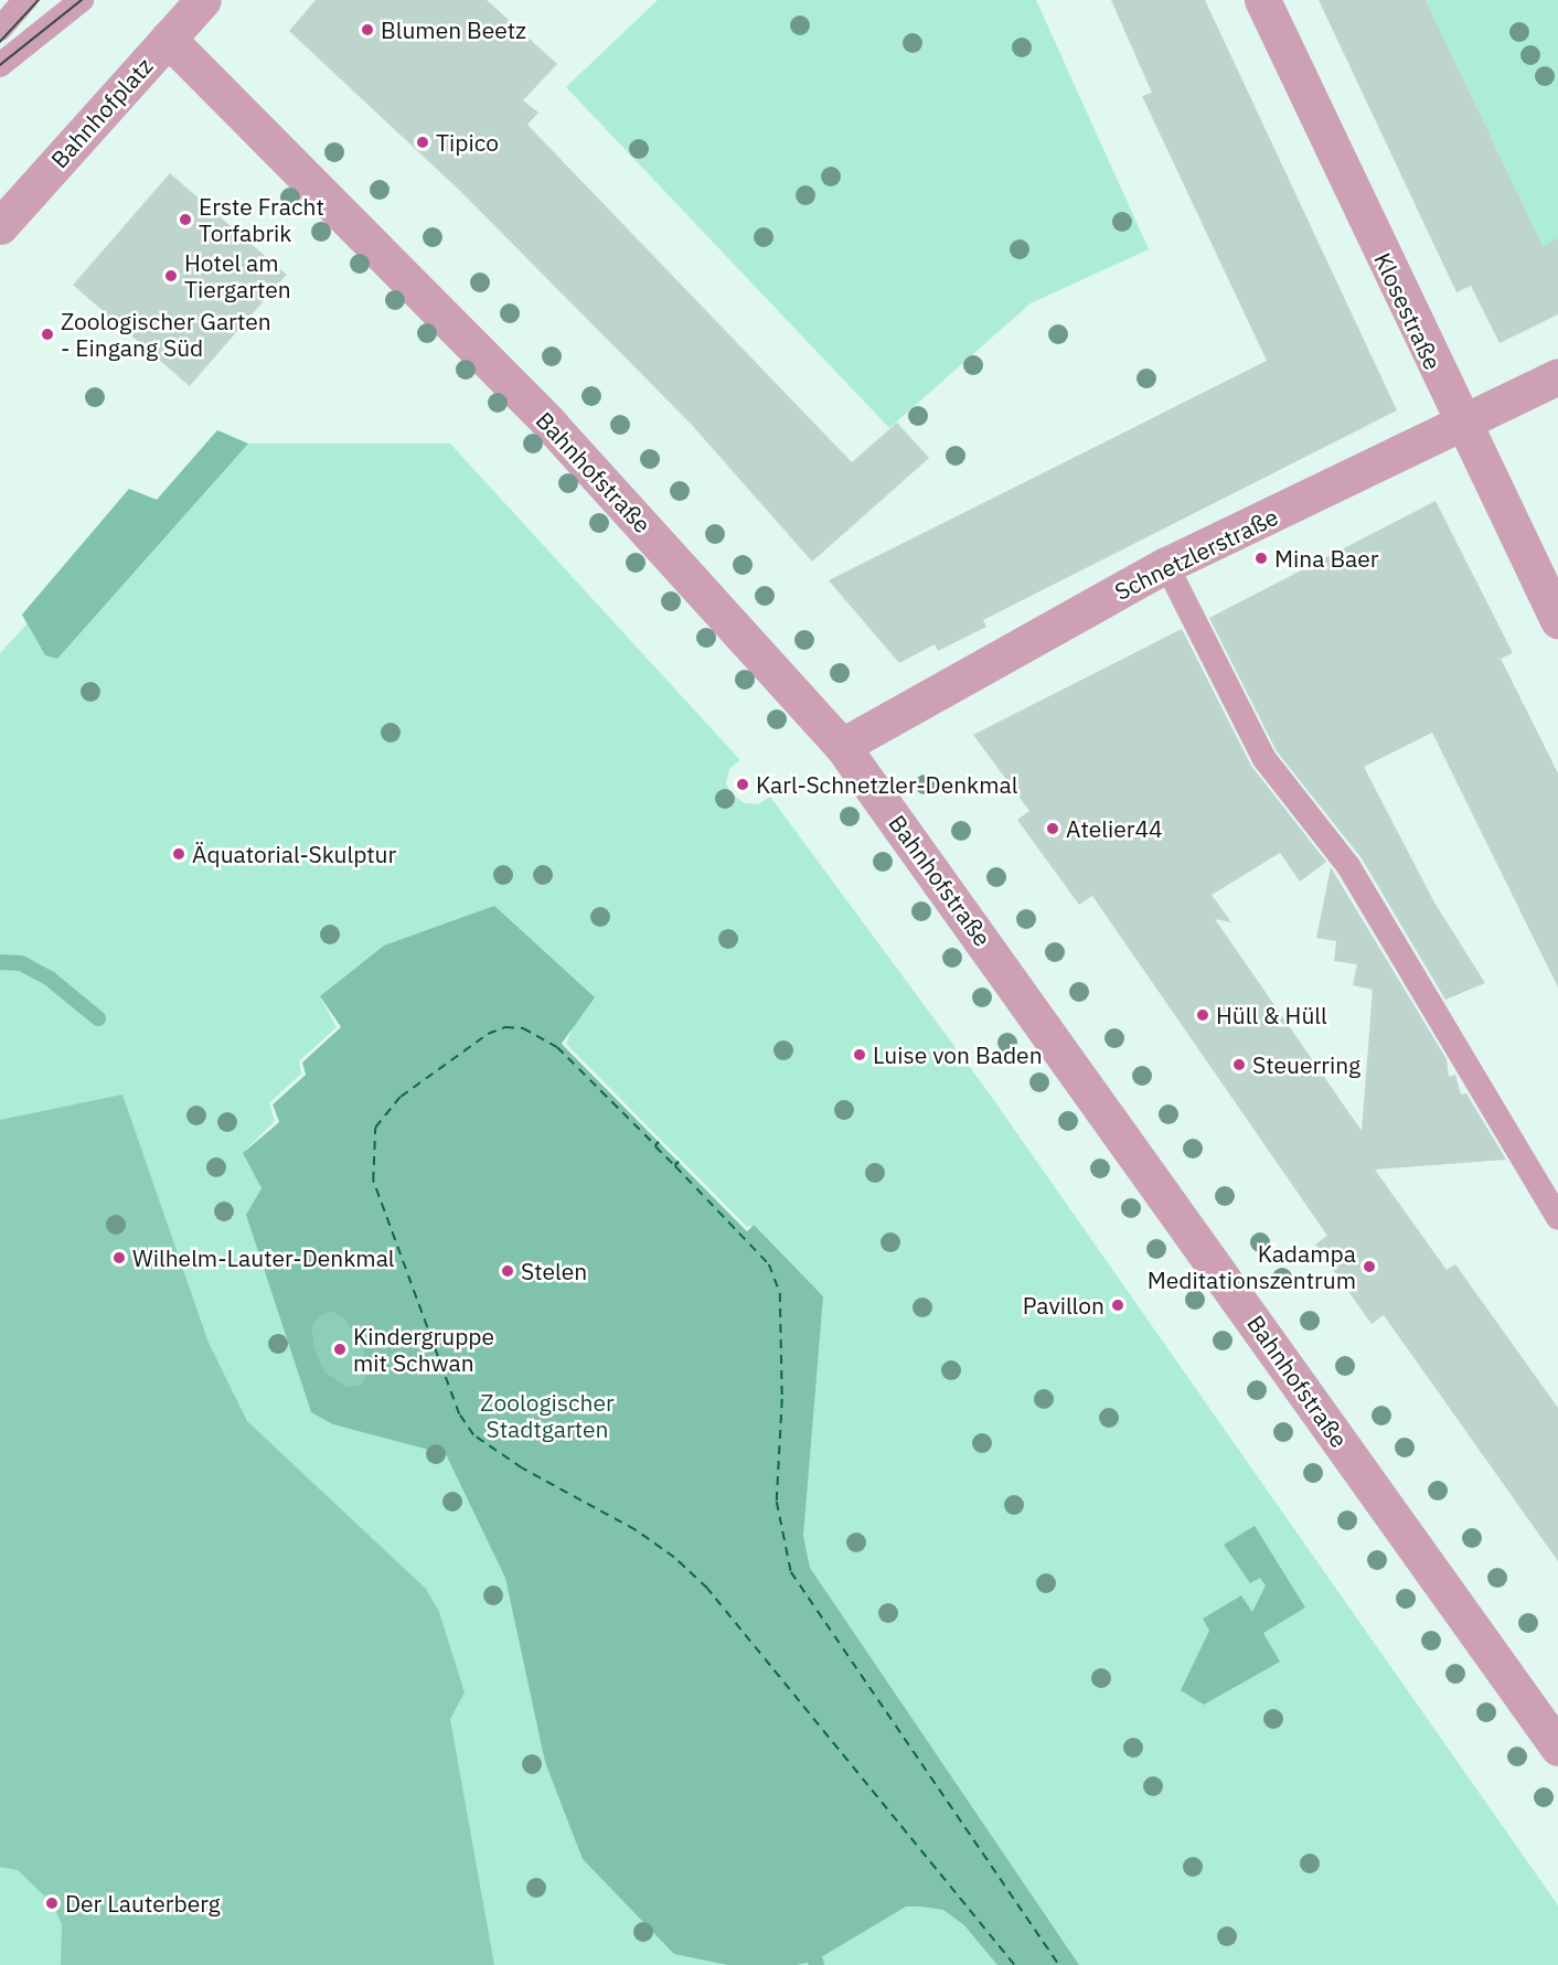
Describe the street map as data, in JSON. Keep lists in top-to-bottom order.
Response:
{
  "streets": {
    "street": [
      "Bahnhofplatz",
      "Klosestraße",
      "Bahnhofstraße",
      "Schnetzlerstraße"
    ]
  },
  "crossings": [
    ["Bahnhofplatz", "Bahnhofstraße"],
    ["Klosestraße", "Schnetzlerstraße"],
    ["Bahnhofstraße", "Schnetzlerstraße"]
  ],
  "parks": ["Zoologischer Stadtgarten"],
  "places": [
    "Blumen Beetz",
    "Tipico",
    "Erste Fracht Torfabrik",
    "Hotel am Tiergarten",
    "Zoologischer Garten - Eingang Süd",
    "Mina Baer",
    "Karl-Schnetzler-Denkmal",
    "Atelier44",
    "Äquatorial-Skulptur",
    "Hüll & Hüll",
    "Luise von Baden",
    "Steuerring",
    "Wilhelm-Lauter-Denkmal",
    "Kadampa Meditationszentrum",
    "Stelen",
    "Pavillon",
    "Kindergruppe mit Schwan",
    "Der Lauterberg"
  ]
}
